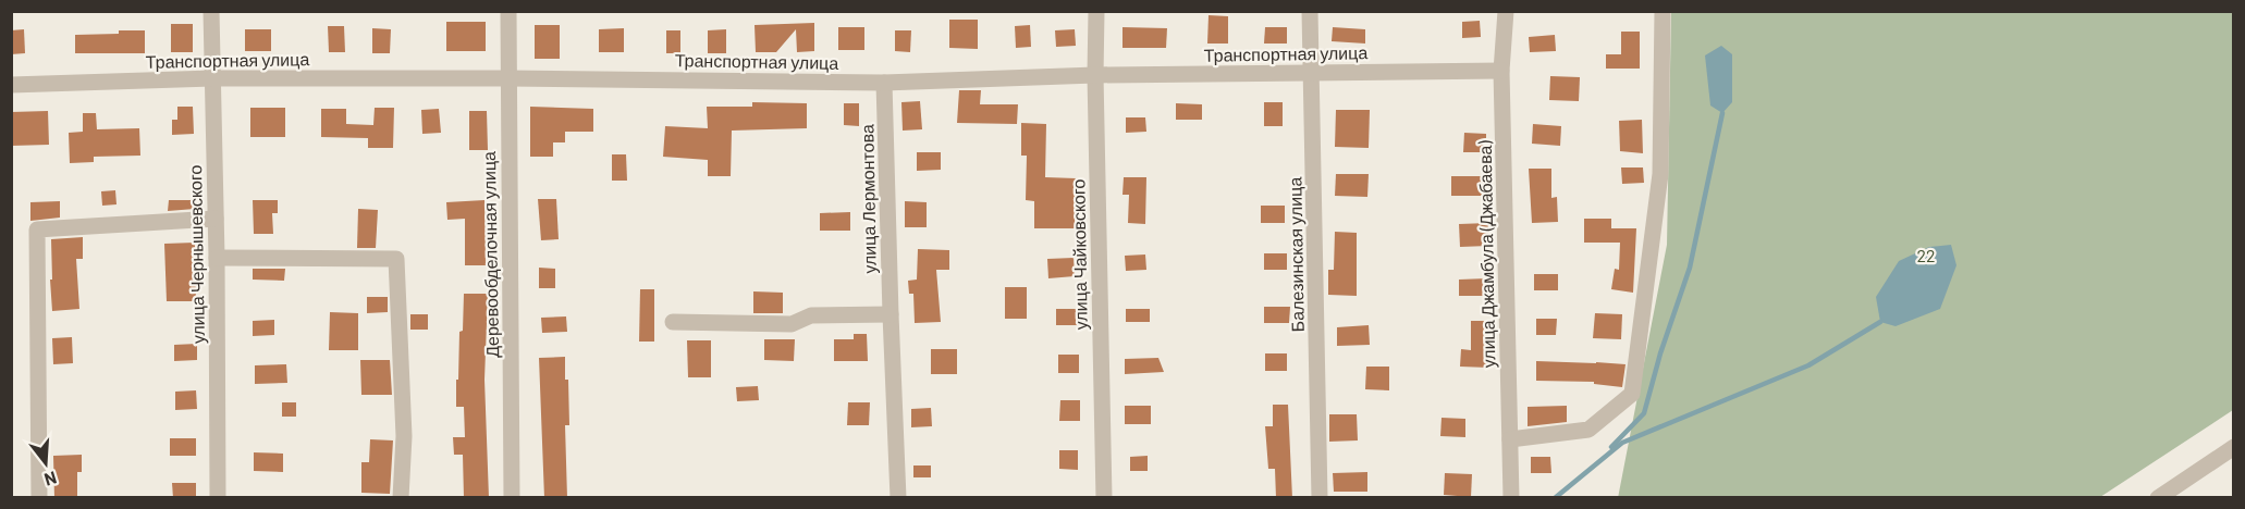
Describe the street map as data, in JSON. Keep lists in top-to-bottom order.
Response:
{
  "streets": {
    "street": [
      "Транспортная улица",
      "улица Лермонтова",
      "улица Чернышевского",
      "Деревообделочная улица",
      "улица Чайковского",
      "Балезинская улица",
      "улица Джамбула (Джабаева)"
    ]
  },
  "crossings": [
    ["Транспортная улица", "улица Лермонтова"],
    ["Транспортная улица", "улица Чернышевского"],
    ["Транспортная улица", "Деревообделочная улица"],
    ["Транспортная улица", "улица Чайковского"],
    ["Транспортная улица", "Балезинская улица"],
    ["Транспортная улица", "улица Джамбула (Джабаева)"]
  ],
  "parks": ["22"],
  "north": "bottom"
}
